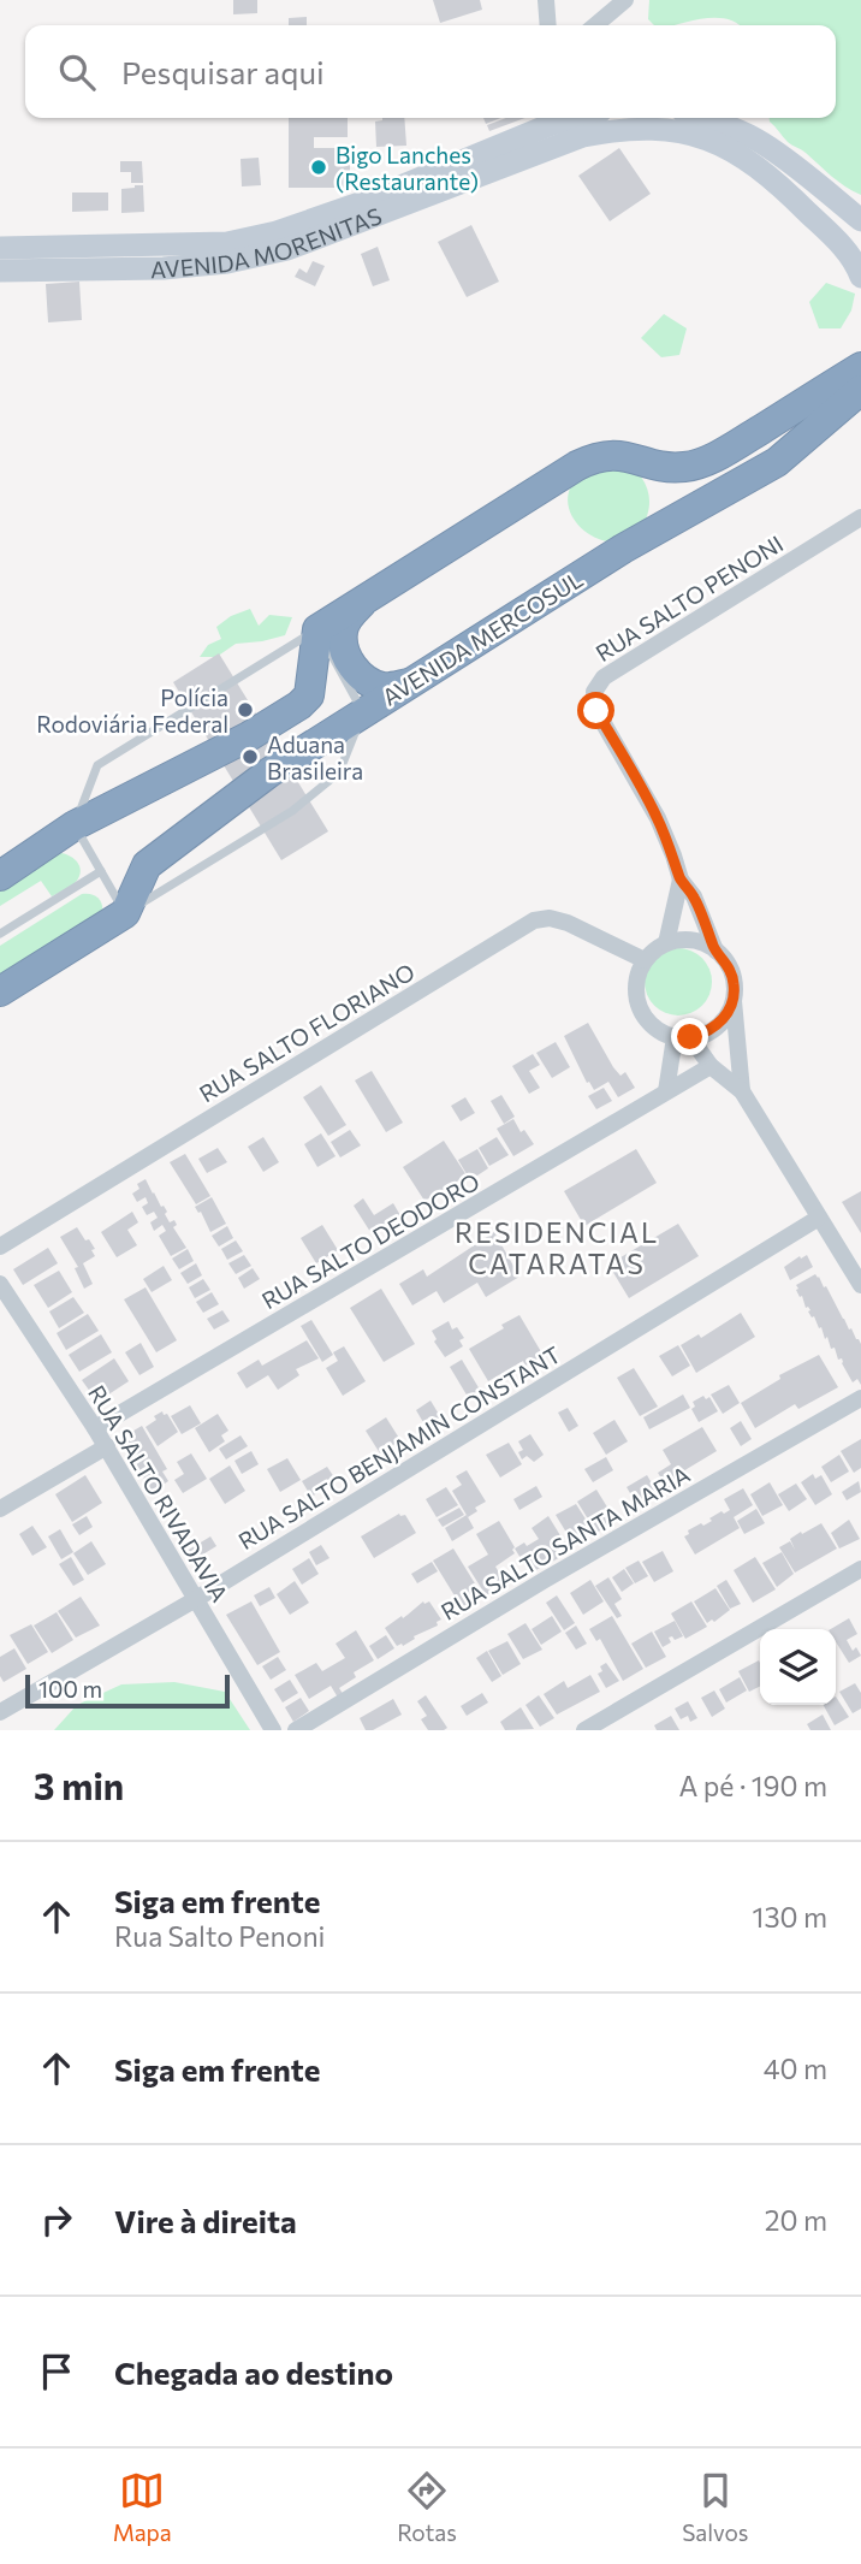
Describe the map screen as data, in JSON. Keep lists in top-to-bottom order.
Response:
{
  "streets": {
    "highway": ["AVENIDA MERCOSUL"],
    "main road": ["AVENIDA MORENITAS"],
    "street": [
      "RUA SALTO PENONI",
      "RUA SALTO FLORIANO",
      "RUA SALTO DEODORO",
      "RUA SALTO BENJAMIN CONSTANT",
      "RUA SALTO RIVADAVIA",
      "RUA SALTO SANTA MARIA"
    ]
  },
  "crossings": [
    ["RUA SALTO PENONI", "RUA SALTO FLORIANO"],
    ["RUA SALTO DEODORO", "RUA SALTO RIVADAVIA"],
    ["RUA SALTO BENJAMIN CONSTANT", "RUA SALTO RIVADAVIA"]
  ],
  "districts": ["RESIDENCIAL CATARATAS"],
  "places": ["Bigo Lanches (Restaurante)", "Polícia Rodoviária Federal", "Aduana Brasileira"],
  "scale_bar": "100 m",
  "page": {
    "search": "Pesquisar aqui",
    "scale": "100 m",
    "heading": ["3 min", "A pé · 190 m"],
    "list": [
      ["Siga em frente", "Rua Salto Penoni", "130 m"],
      ["Siga em frente", "40 m"],
      ["Vire à direita", "20 m"],
      "Chegada ao destino"
    ],
    "nav": ["Mapa", "Rotas", "Salvos"]
  }
}
